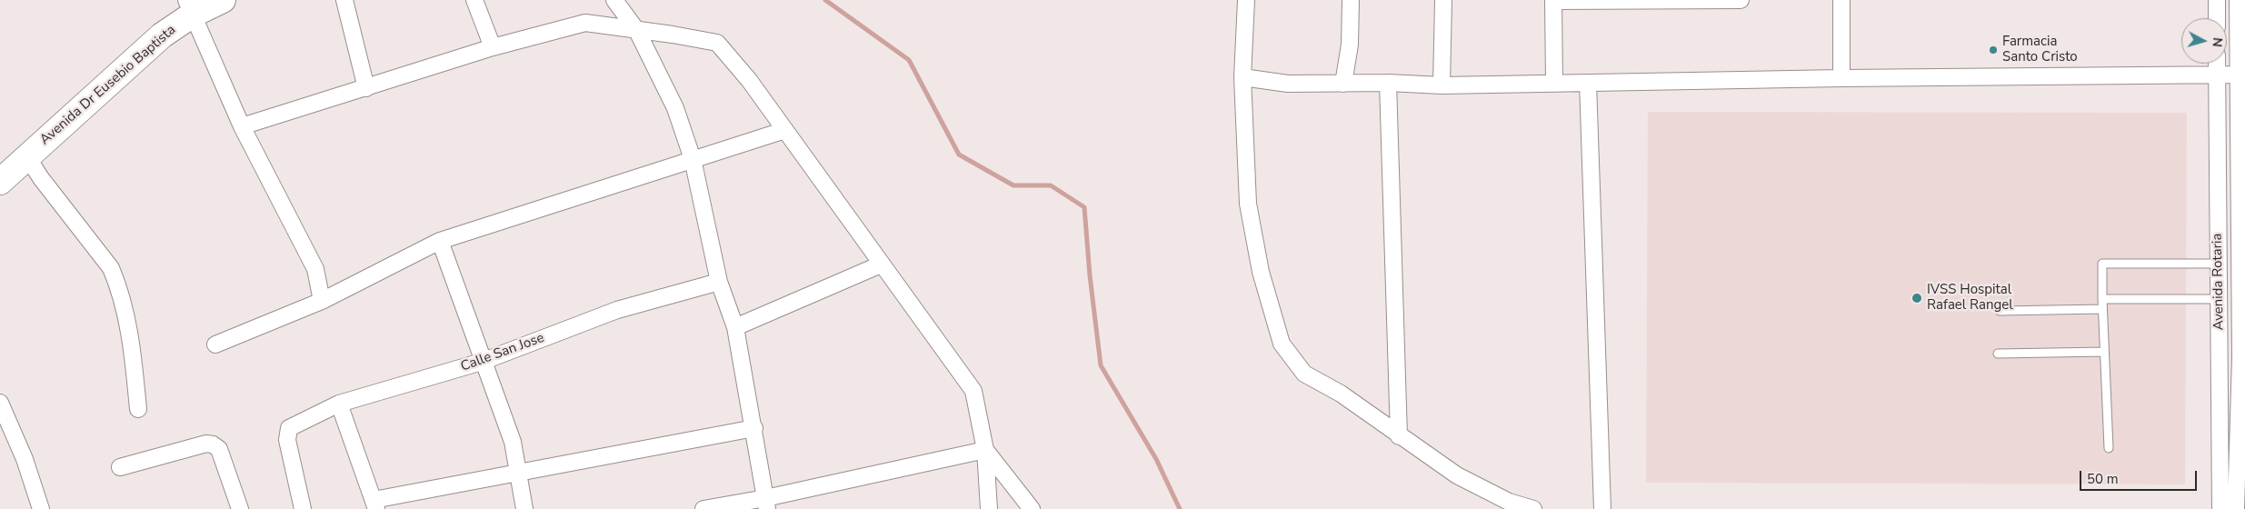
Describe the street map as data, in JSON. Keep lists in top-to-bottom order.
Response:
{
  "streets": {
    "main road": ["Avenida Dr Eusebio Baptista"],
    "street": ["Avenida Rotaria", "Calle San Jose"]
  },
  "places": ["Farmacia Santo Cristo", "IVSS Hospital Rafael Rangel"],
  "scale_bar": "50 m",
  "north": "right"
}
